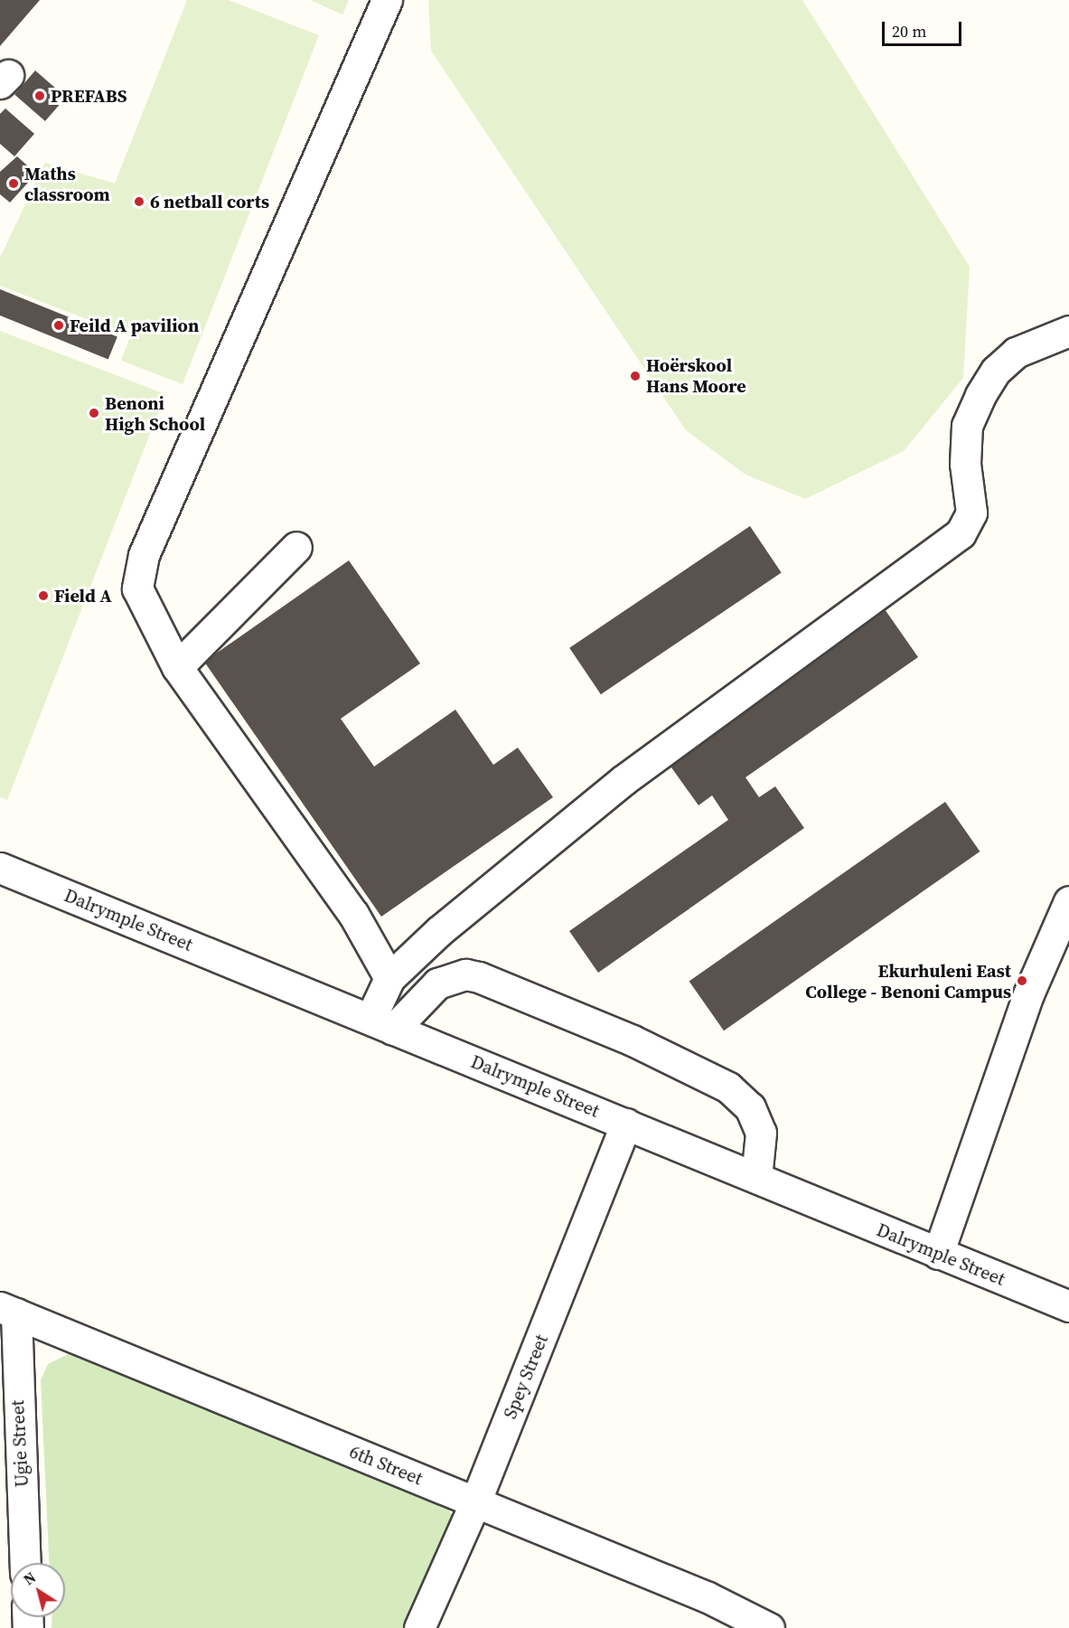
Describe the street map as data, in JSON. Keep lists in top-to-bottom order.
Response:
{
  "streets": {
    "street": [
      "Dalrymple Street",
      "Spey Street",
      "Ugie Street",
      "6th Street"
    ]
  },
  "crossings": [
    ["Dalrymple Street", "Spey Street"],
    ["Spey Street", "6th Street"],
    ["Ugie Street", "6th Street"]
  ],
  "places": [
    "PREFABS",
    "Maths classroom",
    "6 netball corts",
    "Feild A pavilion",
    "Hoërskool Hans Moore",
    "Benoni High School",
    "Field A",
    "Ekurhuleni East College - Benoni Campus"
  ],
  "scale_bar": "20 m",
  "north": "top left"
}
